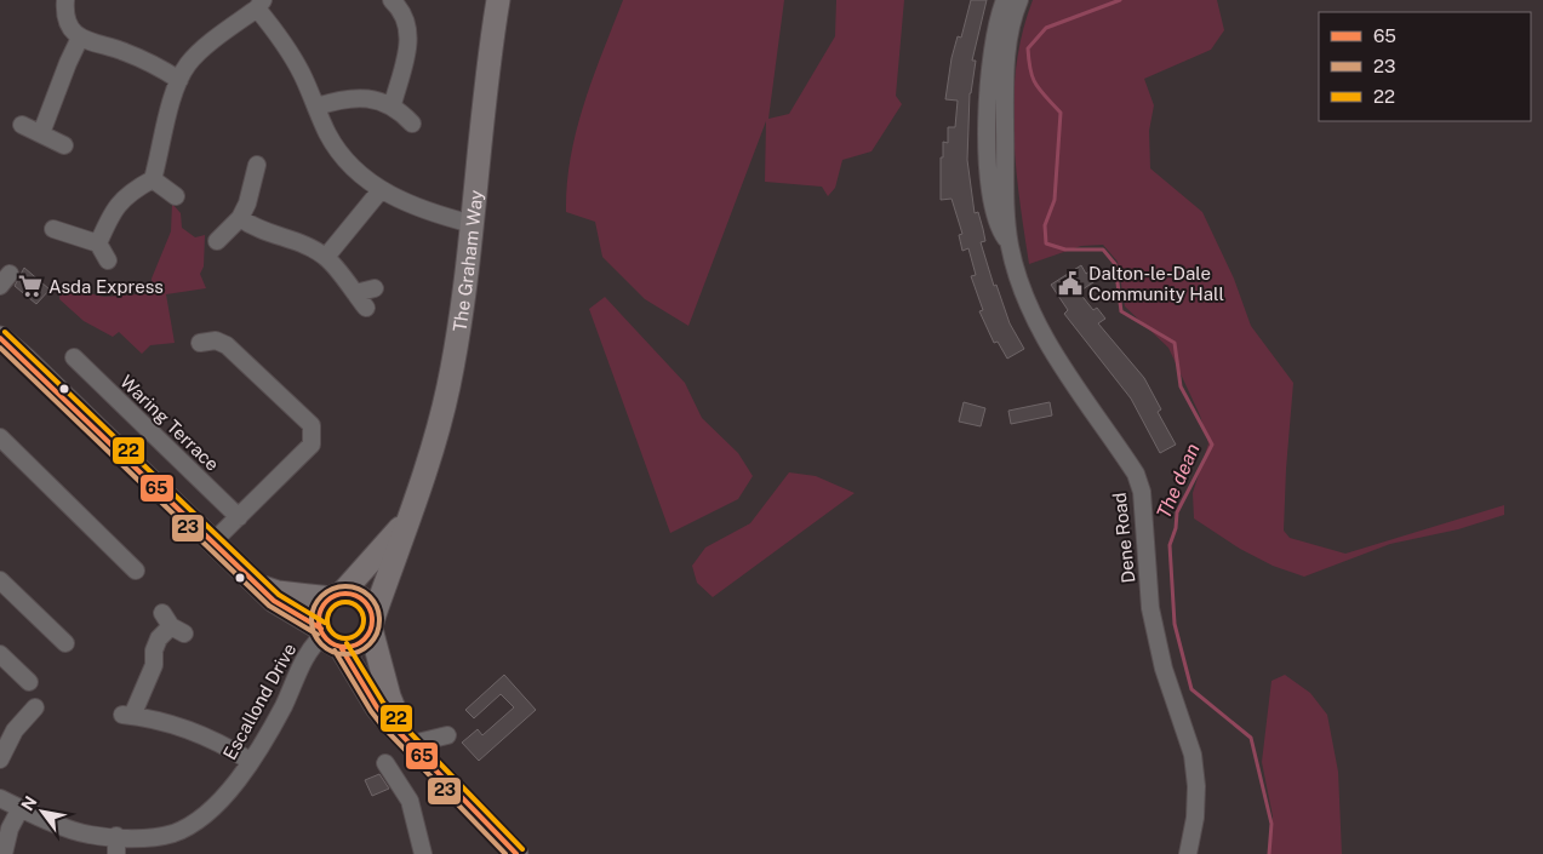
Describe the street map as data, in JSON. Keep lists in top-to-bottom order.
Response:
{
  "streets": {
    "main road": ["The Graham Way"],
    "street": ["Waring Terrace", "Dene Road", "Escallond Drive"]
  },
  "crossings": [
    ["The Graham Way", "Escallond Drive"]
  ],
  "water": ["The dean"],
  "places": {
    "public building": ["Dalton-le-Dale Community Hall"],
    "supermarket": ["Asda Express"]
  },
  "lines": ["transit line 22", "transit line 65", "transit line 23"],
  "legend": ["65", "23", "22"],
  "north": "top left"
}
